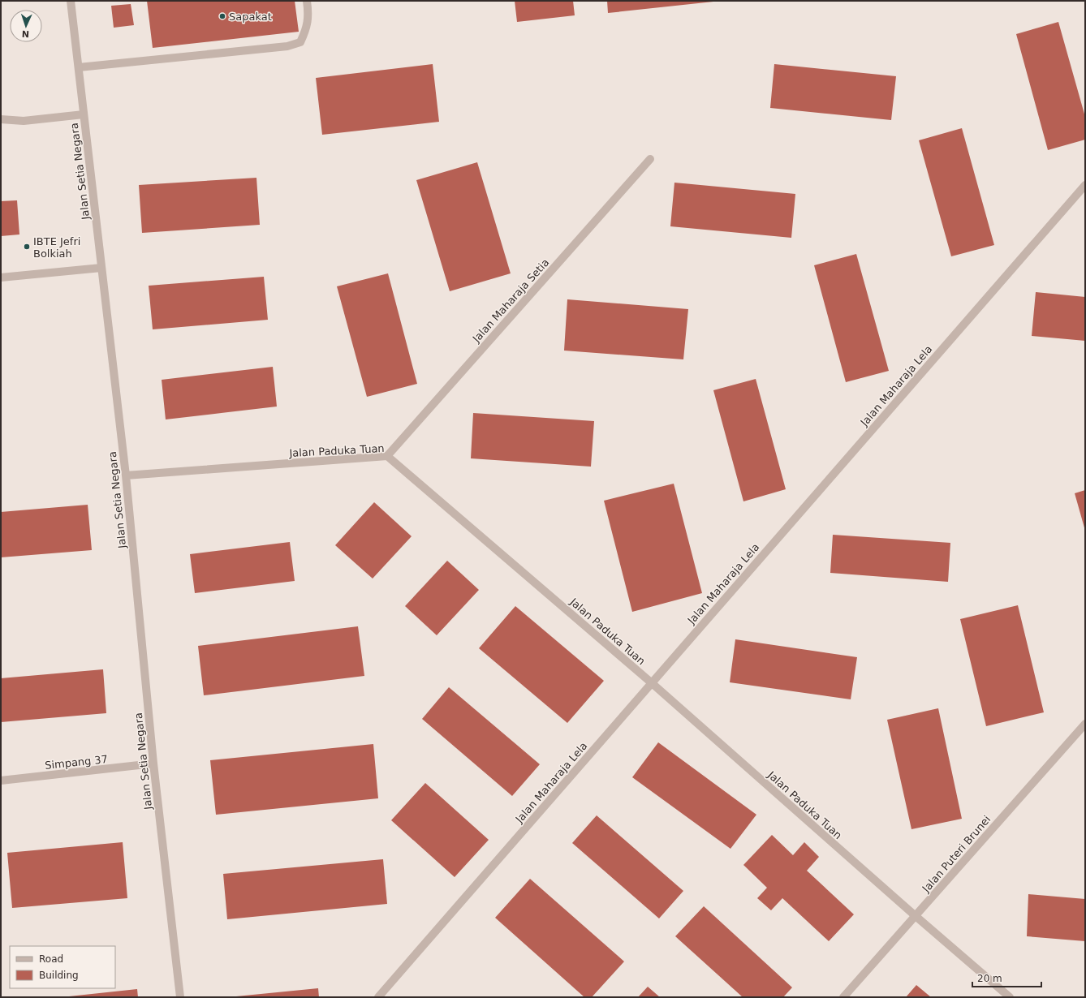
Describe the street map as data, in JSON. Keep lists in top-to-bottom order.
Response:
{
  "streets": {
    "street": [
      "Jalan Setia Negara",
      "Jalan Maharaja Setia",
      "Jalan Maharaja Lela",
      "Jalan Paduka Tuan",
      "Simpang 37",
      "Jalan Puteri Brunei"
    ]
  },
  "crossings": [
    ["Jalan Setia Negara", "Jalan Paduka Tuan"],
    ["Jalan Setia Negara", "Simpang 37"],
    ["Jalan Maharaja Setia", "Jalan Paduka Tuan"],
    ["Jalan Maharaja Lela", "Jalan Paduka Tuan"],
    ["Jalan Paduka Tuan", "Jalan Puteri Brunei"]
  ],
  "places": ["Sapakat", "IBTE Jefri Bolkiah"],
  "legend": ["Road", "Building"],
  "scale_bar": "20 m",
  "north": "bottom"
}
